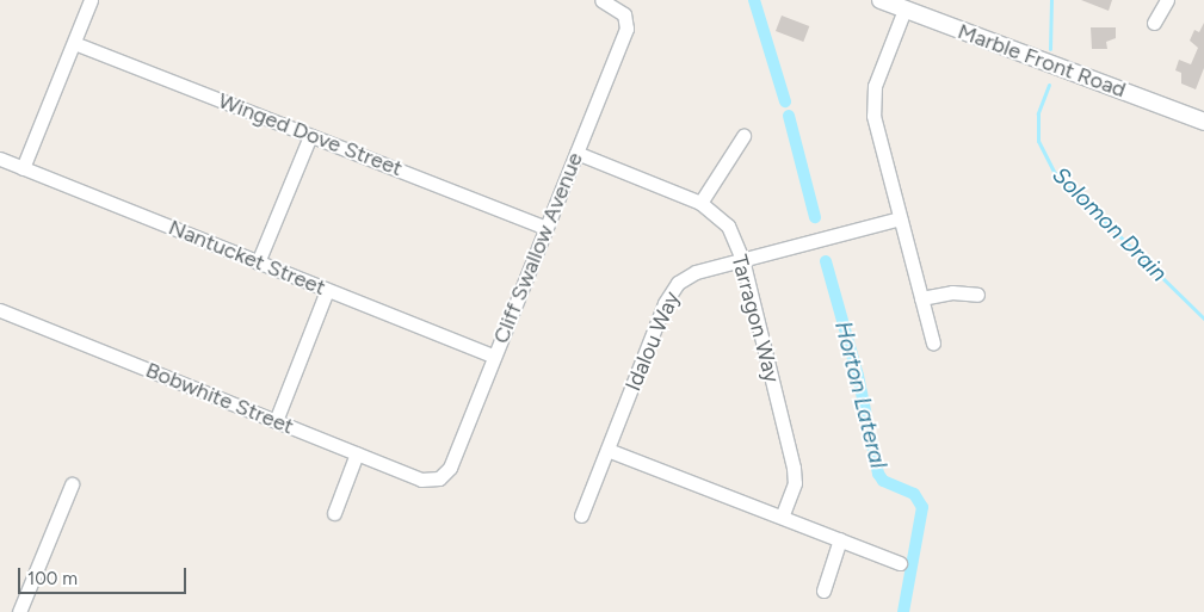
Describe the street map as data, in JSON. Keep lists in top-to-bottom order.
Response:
{
  "streets": {
    "street": [
      "Marble Front Road",
      "Winged Dove Street",
      "Cliff Swallow Avenue",
      "Nantucket Street",
      "Tarragon Way",
      "Idalou Way",
      "Bobwhite Street"
    ]
  },
  "crossings": [
    ["Winged Dove Street", "Cliff Swallow Avenue"],
    ["Cliff Swallow Avenue", "Nantucket Street"],
    ["Cliff Swallow Avenue", "Tarragon Way"],
    ["Cliff Swallow Avenue", "Bobwhite Street"],
    ["Tarragon Way", "Idalou Way"]
  ],
  "water": ["Solomon Drain", "Horton Lateral"],
  "scale_bar": "100 m"
}
